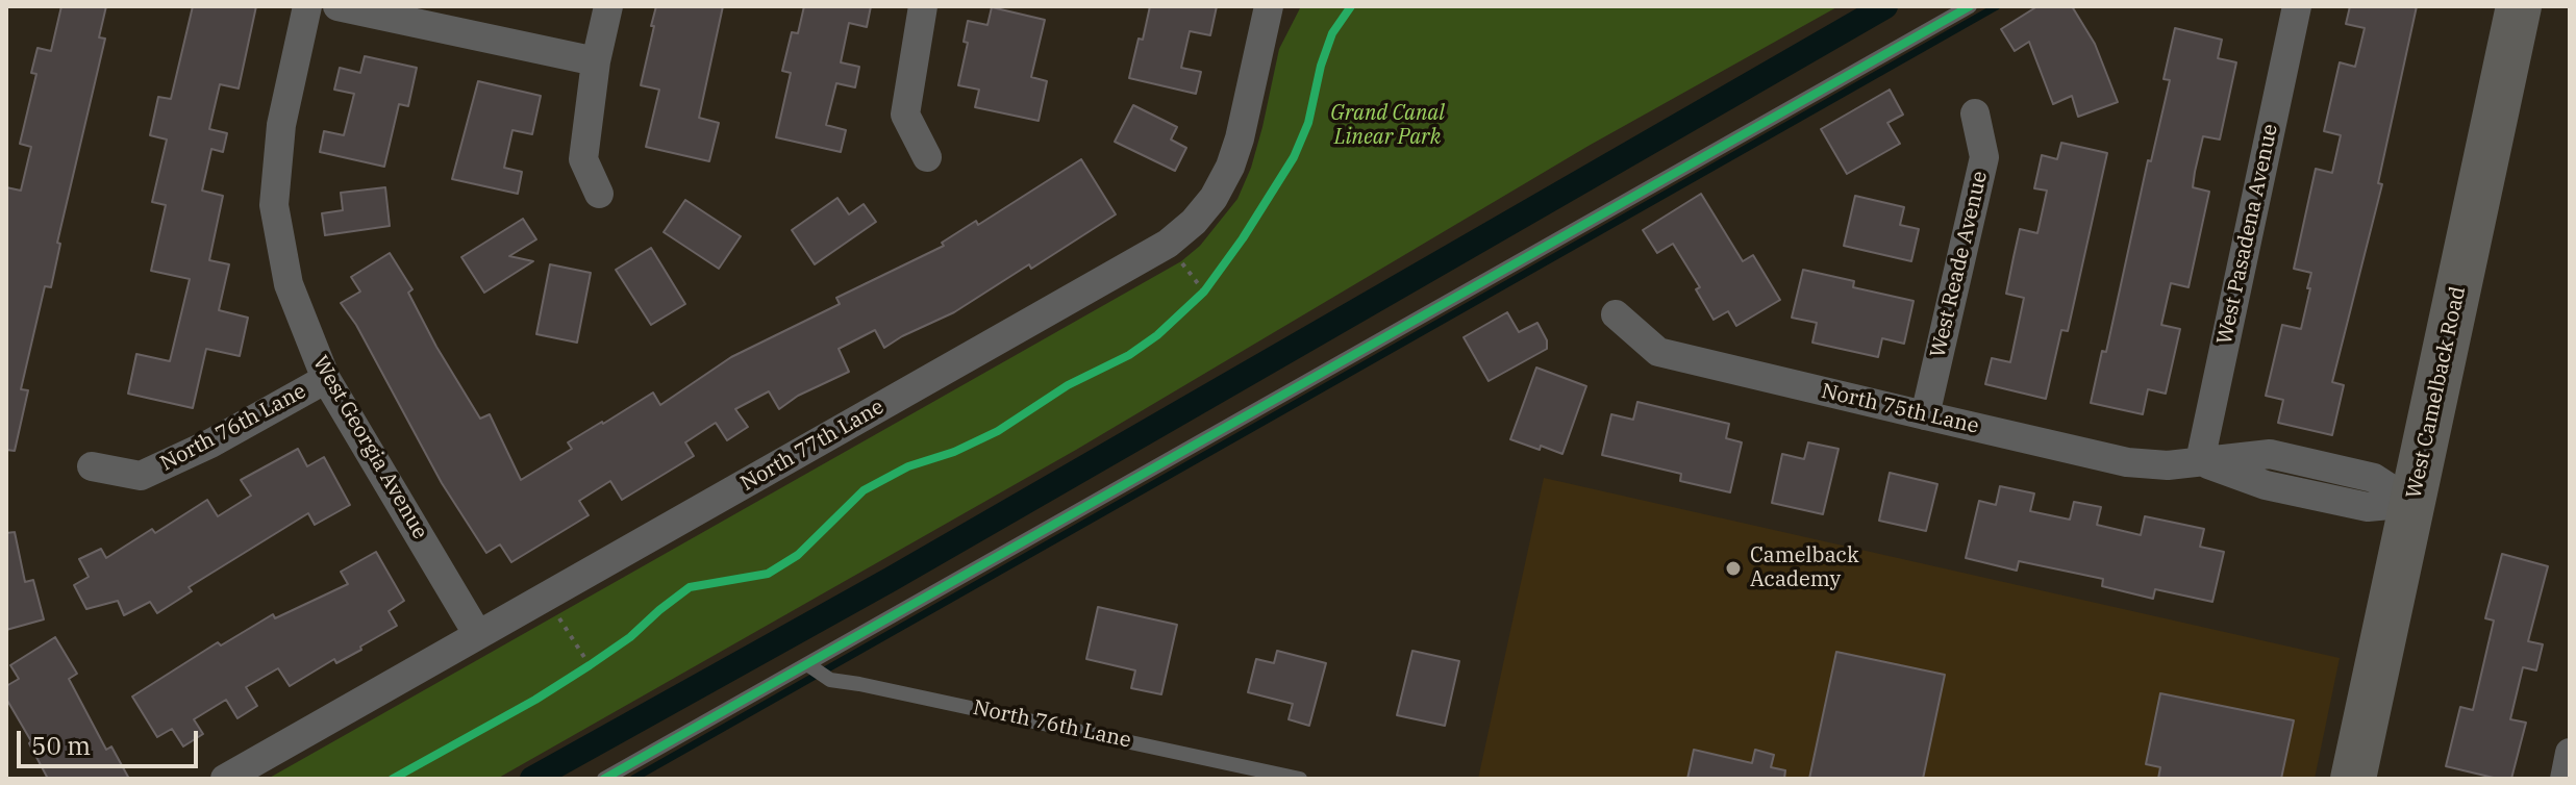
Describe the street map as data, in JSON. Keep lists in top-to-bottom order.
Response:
{
  "streets": {
    "main road": ["West Camelback Road"],
    "street": [
      "West Pasadena Avenue",
      "West Reade Avenue",
      "North 75th Lane",
      "North 76th Lane",
      "North 77th Lane",
      "West Georgia Avenue"
    ]
  },
  "crossings": [
    ["West Pasadena Avenue", "North 75th Lane"],
    ["West Reade Avenue", "North 75th Lane"],
    ["West Camelback Road", "North 75th Lane"],
    ["North 76th Lane", "West Georgia Avenue"],
    ["North 77th Lane", "West Georgia Avenue"]
  ],
  "parks": ["Grand Canal Linear Park"],
  "places": ["Camelback Academy"],
  "scale_bar": "50 m"
}
